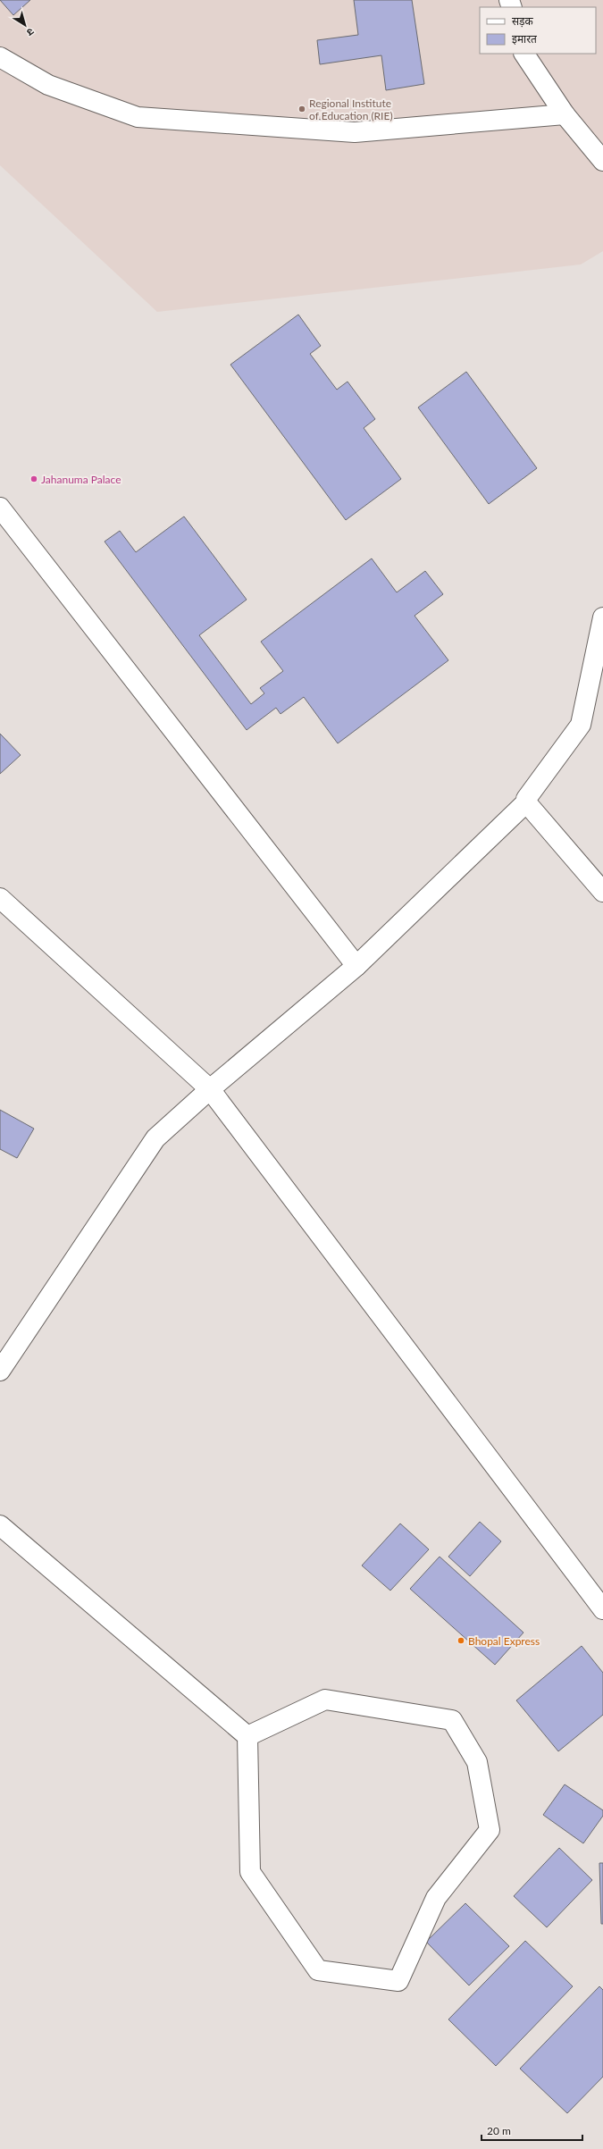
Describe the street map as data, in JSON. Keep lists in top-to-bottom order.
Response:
{
  "places": ["Regional Institute of Education (RIE)", "Jahanuma Palace", "Bhopal Express"],
  "legend": ["सड़क", "इमारत"],
  "scale_bar": "20 m",
  "north": "bottom right"
}
